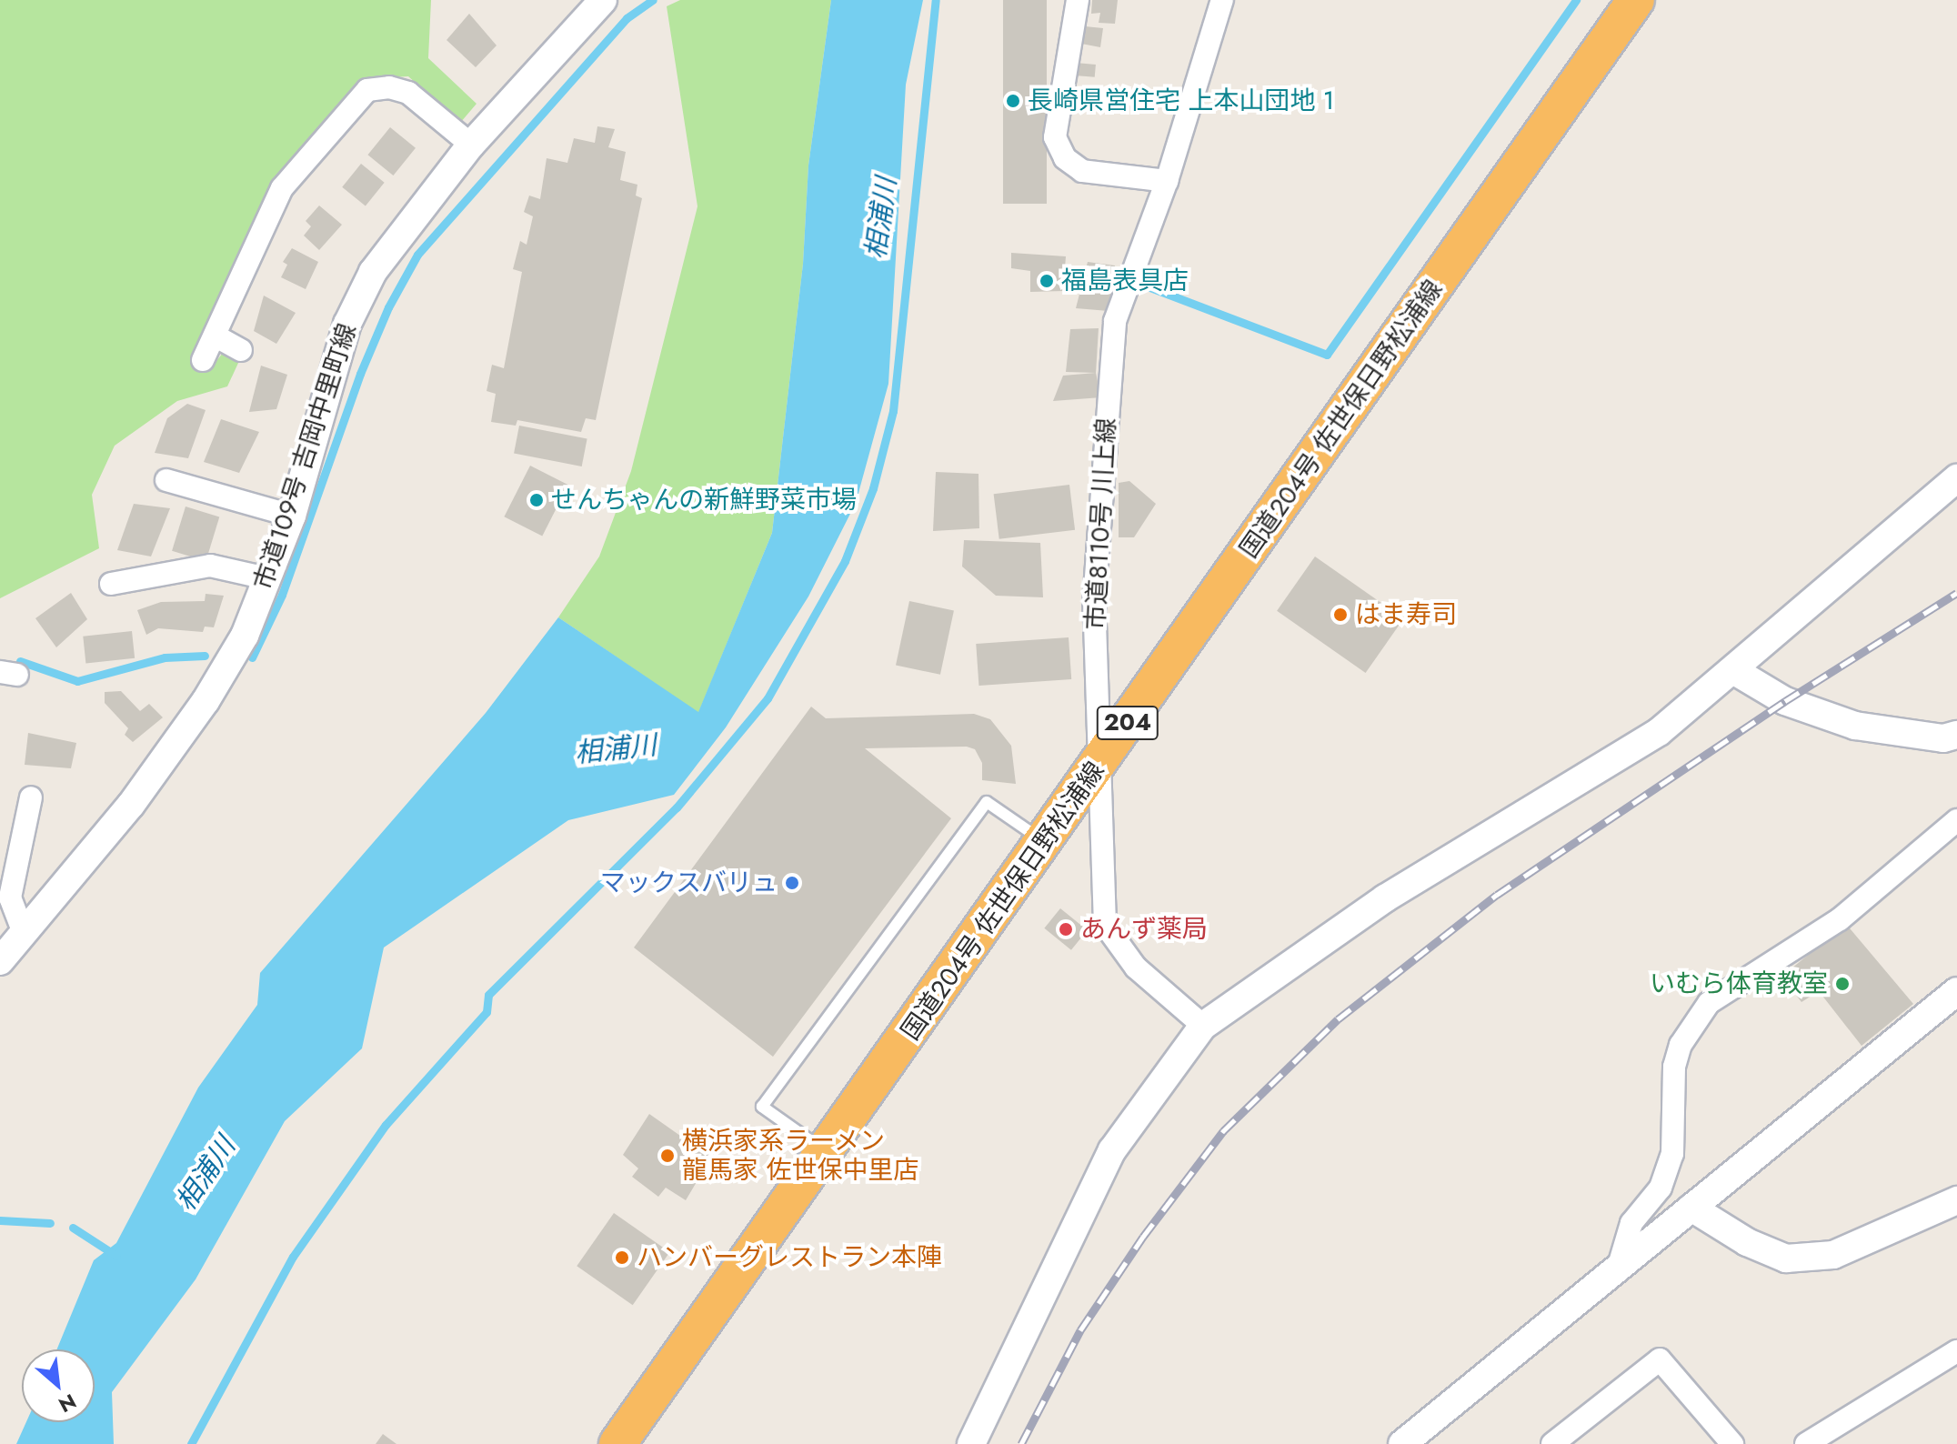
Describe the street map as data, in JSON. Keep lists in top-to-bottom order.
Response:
{
  "streets": {
    "highway": ["国道204号 佐世保日野松浦線", "204"],
    "street": ["市道109号 吉岡中里町線", "市道8110号 川上線"]
  },
  "crossings": [
    ["国道204号 佐世保日野松浦線", "市道8110号 川上線"]
  ],
  "water": ["相浦川"],
  "places": [
    "長崎県営住宅 上本山団地 1",
    "福島表具店",
    "せんちゃんの新鮮野菜市場",
    "はま寿司",
    "マックスバリュ",
    "あんず薬局",
    "いむら体育教室",
    "横浜家系ラーメン 龍馬家 佐世保中里店",
    "ハンバーグレストラン本陣"
  ],
  "north": "bottom right"
}
